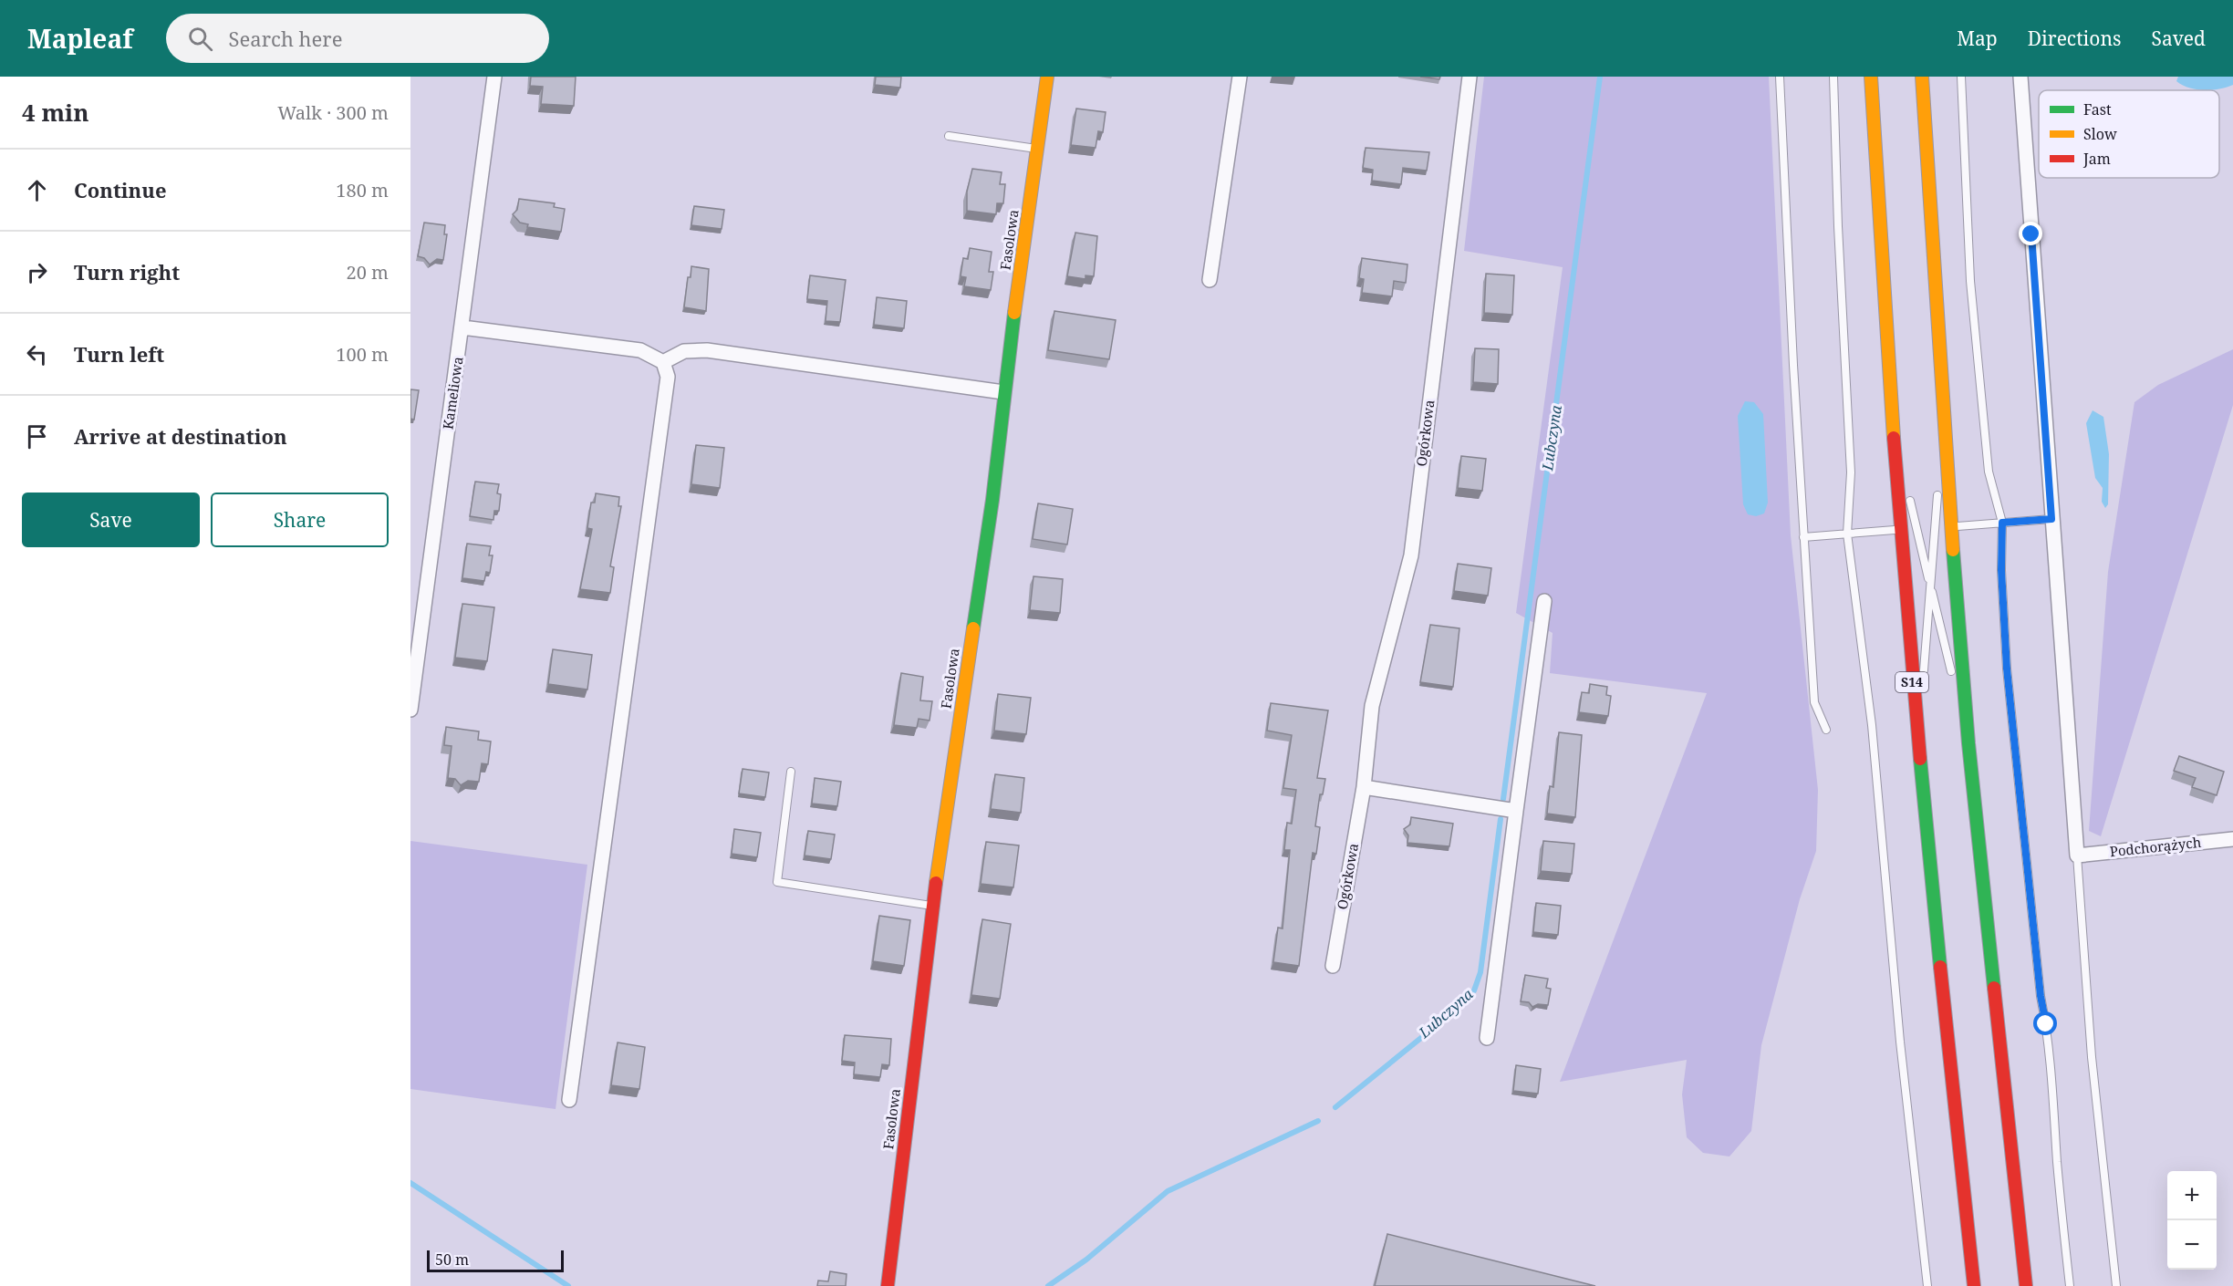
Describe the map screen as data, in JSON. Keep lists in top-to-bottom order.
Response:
{
  "streets": {
    "main road": ["Fasolowa", "S14"],
    "street": ["Kameliowa", "Ogórkowa", "Podchorążych"]
  },
  "water": ["Lubczyna"],
  "legend": ["Fast", "Slow", "Jam"],
  "scale_bar": "50 m",
  "page": {
    "header": "Mapleaf",
    "search": "Search here",
    "nav": ["Map", "Directions", "Saved"],
    "heading": ["4 min", "Walk · 300 m"],
    "list": [
      ["Continue", "180 m"],
      ["Turn right", "20 m"],
      ["Turn left", "100 m"],
      "Arrive at destination"
    ],
    "buttons": ["Save", "Share"],
    "map_buttons": ["+", "−"],
    "scale": "50 m"
  }
}
